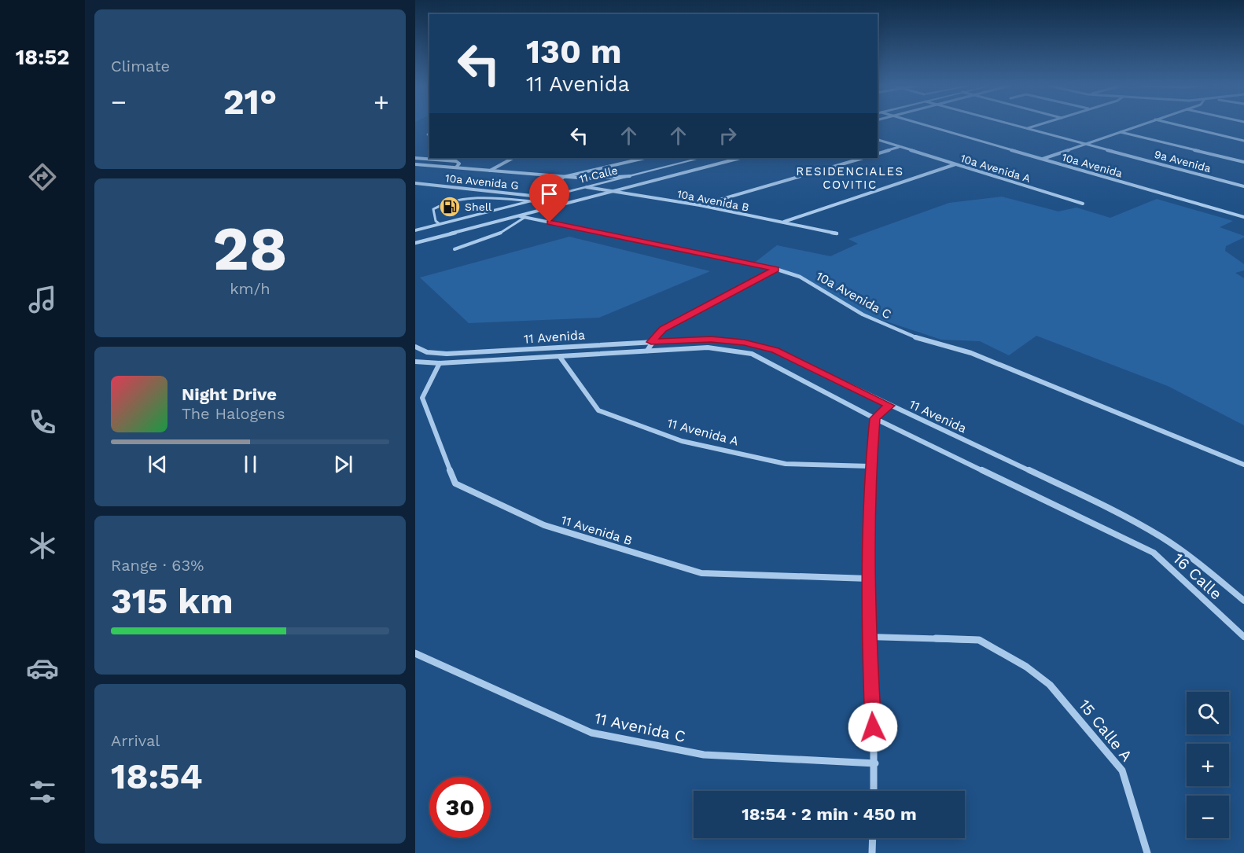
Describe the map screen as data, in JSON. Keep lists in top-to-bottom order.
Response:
{
  "streets": {
    "street": [
      "9a Avenida",
      "10a Avenida",
      "10a Avenida A",
      "11 Calle",
      "10a Avenida G",
      "10a Avenida B",
      "10a Avenida C",
      "11 Avenida",
      "11 Avenida A",
      "11 Avenida B",
      "16 Calle",
      "11 Avenida C",
      "15 Calle A"
    ]
  },
  "crossings": [
    ["11 Calle", "10a Avenida G"],
    ["11 Calle", "10a Avenida B"],
    ["11 Avenida", "11 Avenida A"],
    ["11 Avenida", "11 Avenida B"],
    ["11 Avenida", "16 Calle"]
  ],
  "districts": ["RESIDENCIALES COVITIC"],
  "places": {
    "fuel station": ["Shell"]
  },
  "page": {
    "tabs": "18:52",
    "tile": [
      "Climate",
      ["28", "km/h"],
      ["Range · 63%", "315 km"],
      ["Arrival", "18:54"]
    ],
    "turn": ["130 m", "11 Avenida"],
    "heat": ["−", "21°", "+"],
    "song": ["Night Drive", "The Halogens"],
    "map_buttons": ["+", "−"],
    "limit": "30",
    "trip": "18:54 · 2 min · 450 m"
  }
}
